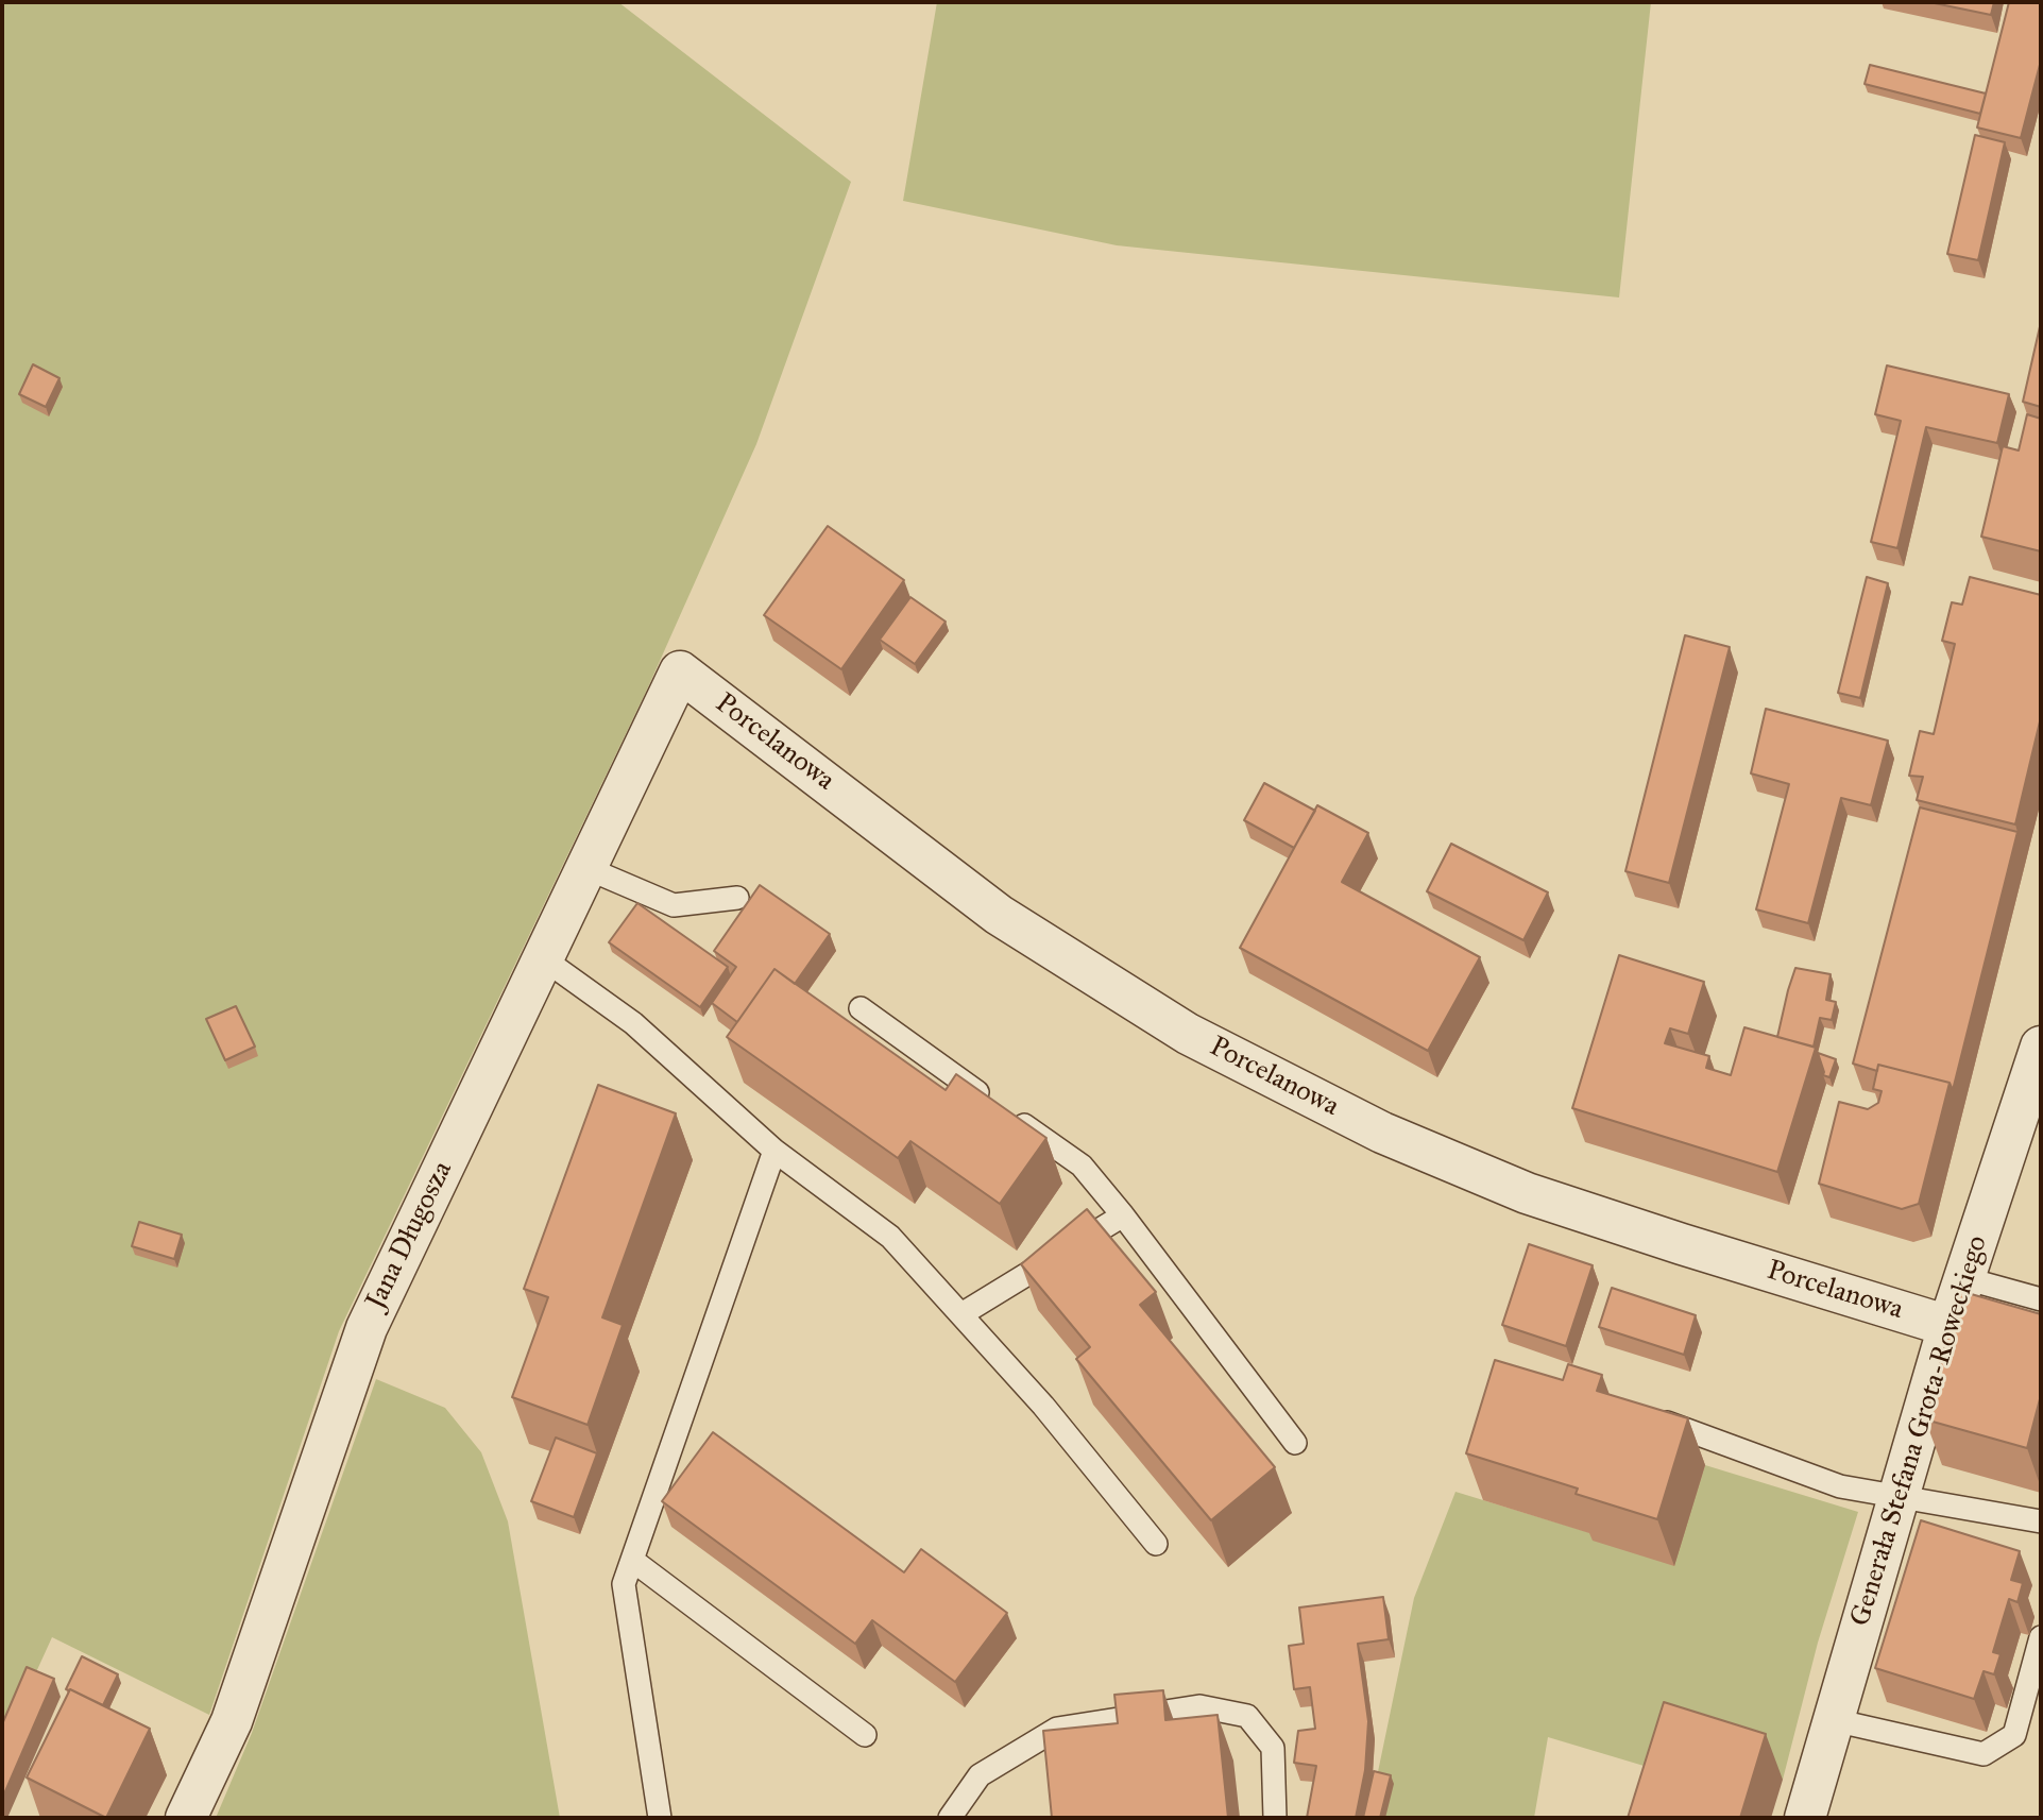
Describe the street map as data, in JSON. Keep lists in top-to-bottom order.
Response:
{
  "streets": {
    "street": ["Porcelanowa", "Jana Długosza", "Generała Stefana Grota-Roweckiego"]
  },
  "crossings": [
    ["Porcelanowa", "Jana Długosza"],
    ["Porcelanowa", "Generała Stefana Grota-Roweckiego"]
  ]
}
